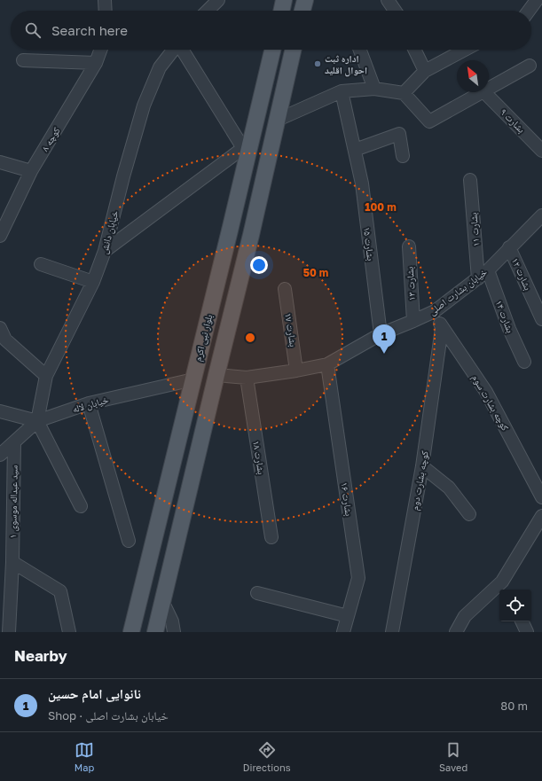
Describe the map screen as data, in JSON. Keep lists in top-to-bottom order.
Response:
{
  "streets": {
    "main road": ["بلوار نبی اکرم"],
    "street": [
      "بشارت ۹",
      "کوچه ۸",
      "بشارت ۱۱",
      "خیابان دانش",
      "بشارت ۱۵",
      "بشارت ۱۲",
      "بشارت ۱۳",
      "خیابان بشارت اصلی",
      "بشارت ۱۴",
      "بشارت ۱۷",
      "کوچه بشارت سوم",
      "خیابان لاله",
      "بشارت ۱۸",
      "کوچه بشارت دوم",
      "بشارت ۱۶",
      "سید عبداله موسوی ۱"
    ]
  },
  "crossings": [
    ["بشارت ۱۱", "خیابان بشارت اصلی"],
    ["خیابان دانش", "خیابان لاله"],
    ["بشارت ۱۵", "خیابان بشارت اصلی"],
    ["بشارت ۱۲", "خیابان بشارت اصلی"],
    ["بشارت ۱۳", "خیابان بشارت اصلی"],
    ["خیابان بشارت اصلی", "بشارت ۱۴"],
    ["خیابان بشارت اصلی", "بشارت ۱۷"],
    ["خیابان بشارت اصلی", "کوچه بشارت سوم"],
    ["خیابان بشارت اصلی", "بشارت ۱۸"],
    ["خیابان بشارت اصلی", "بشارت ۱۶"],
    ["بلوار نبی اکرم", "خیابان لاله"],
    ["کوچه بشارت سوم", "کوچه بشارت دوم"],
    ["خیابان لاله", "سید عبداله موسوی ۱"]
  ],
  "places": ["اداره ثبت احوال اقلید"],
  "north": "top left",
  "page": {
    "search": "Search here",
    "pins": "1",
    "heading": "Nearby",
    "list": [
      {
        "mark": "1",
        "name": "نانوایی امام حسین",
        "note": "Shop · خیابان بشارت اصلی",
        "value": "80 m"
      }
    ],
    "nav": ["Map", "Directions", "Saved"]
  },
  "rings": ["100 m", "50 m"]
}
